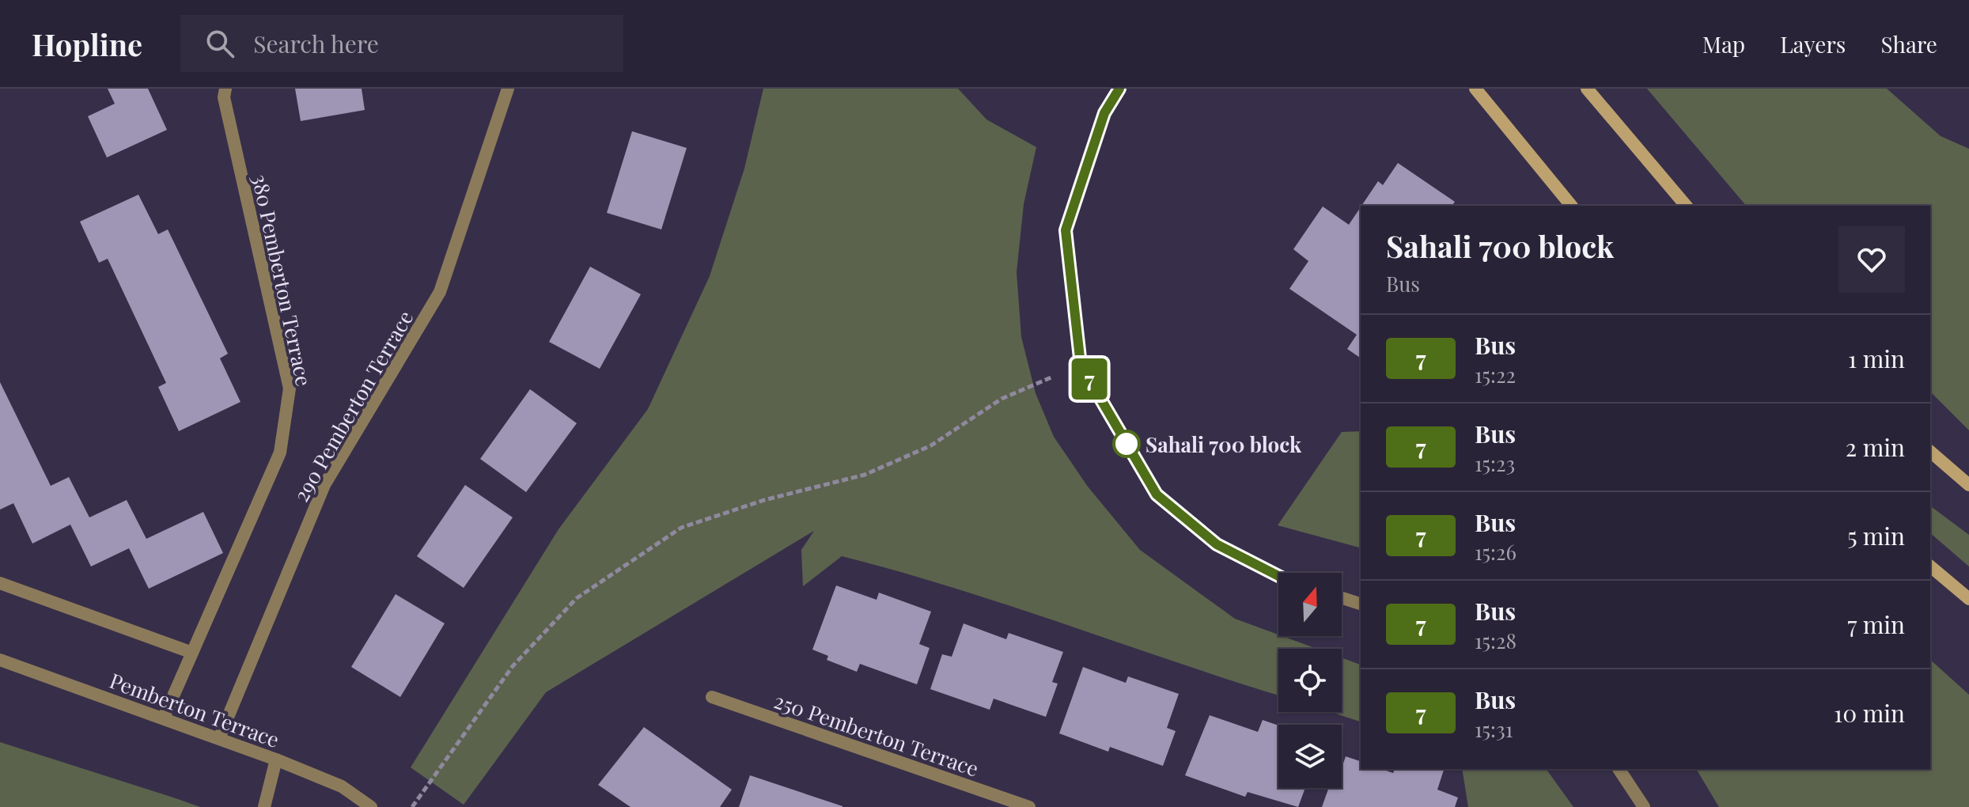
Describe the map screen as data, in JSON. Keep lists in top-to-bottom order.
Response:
{
  "streets": {
    "street": [
      "380 Pemberton Terrace",
      "290 Pemberton Terrace",
      "Pemberton Terrace",
      "250 Pemberton Terrace"
    ]
  },
  "crossings": [
    ["380 Pemberton Terrace", "Pemberton Terrace"],
    ["290 Pemberton Terrace", "Pemberton Terrace"]
  ],
  "places": ["Sahali 700 block"],
  "lines": ["bus line 7"],
  "north": "top",
  "page": {
    "header": "Hopline",
    "search": "Search here",
    "nav": ["Map", "Layers", "Share"],
    "on_map": "7",
    "heading": ["Sahali 700 block", "Bus"],
    "list": [
      {
        "mark": "7",
        "name": "Bus",
        "note": "15:22",
        "value": "1 min"
      },
      {
        "mark": "7",
        "name": "Bus",
        "note": "15:23",
        "value": "2 min"
      },
      {
        "mark": "7",
        "name": "Bus",
        "note": "15:26",
        "value": "5 min"
      },
      {
        "mark": "7",
        "name": "Bus",
        "note": "15:28",
        "value": "7 min"
      },
      {
        "mark": "7",
        "name": "Bus",
        "note": "15:31",
        "value": "10 min"
      }
    ]
  }
}
